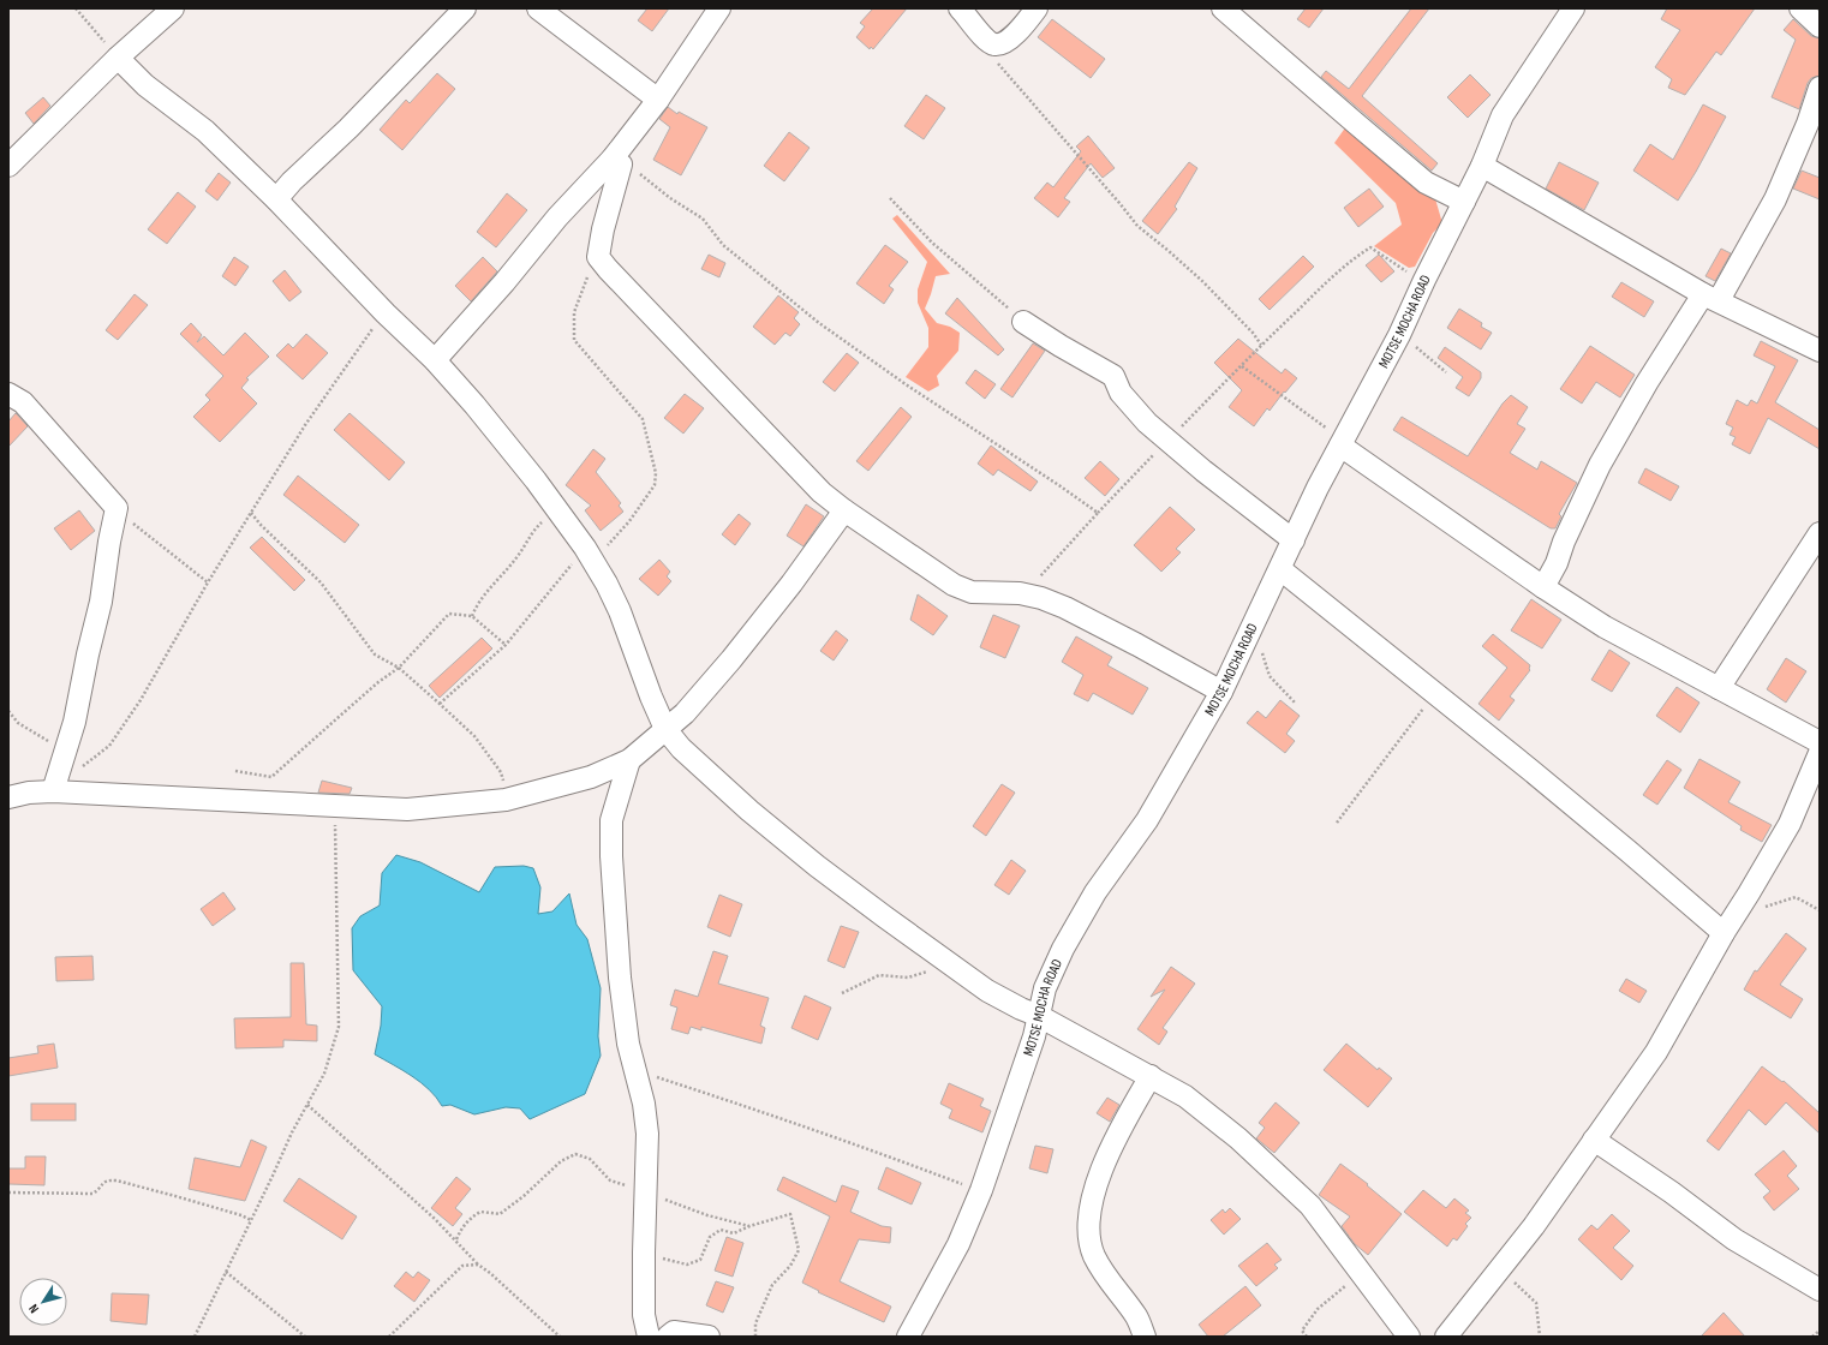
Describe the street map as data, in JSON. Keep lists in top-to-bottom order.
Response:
{
  "streets": {
    "street": ["MOTSE MOCHA ROAD"]
  },
  "north": "bottom left"
}
